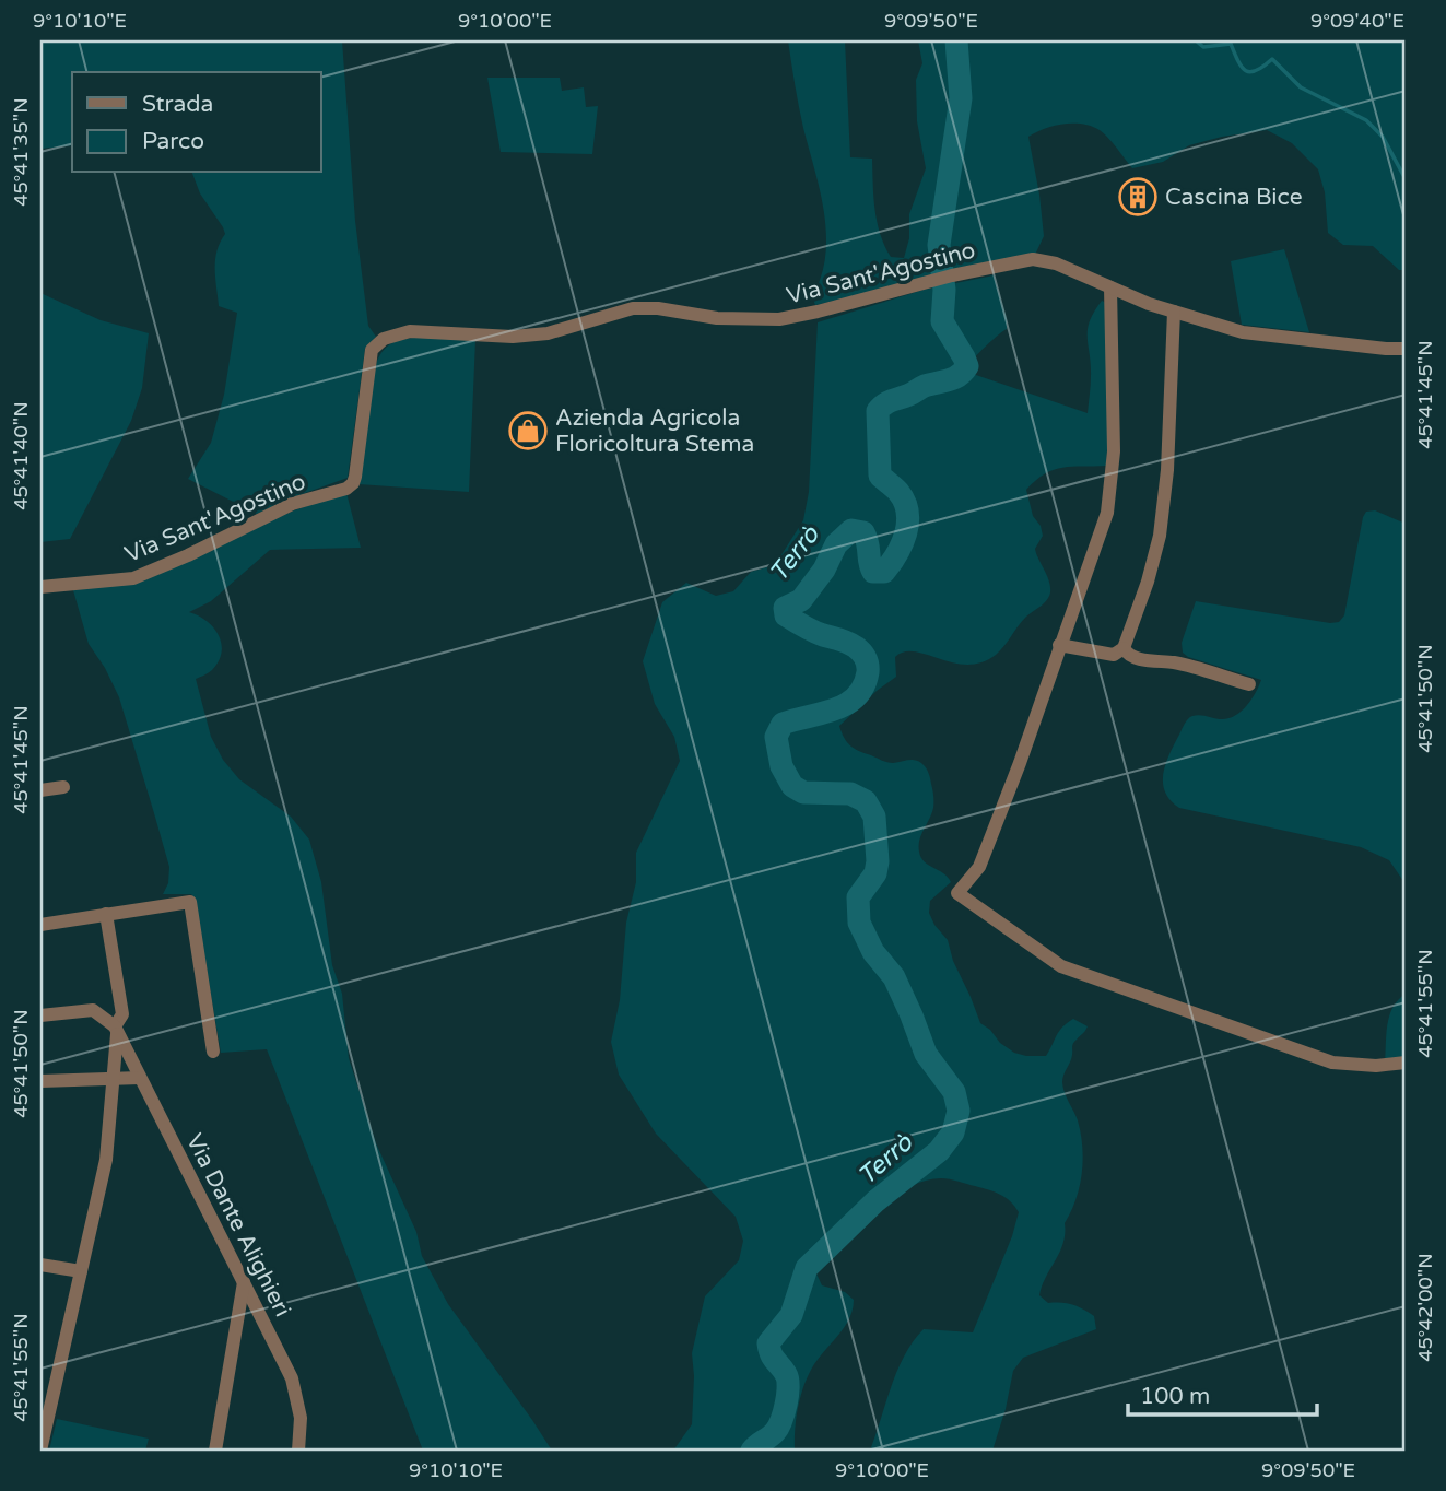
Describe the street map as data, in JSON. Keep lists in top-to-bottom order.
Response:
{
  "streets": {
    "street": ["Via Sant'Agostino", "Via Dante Alighieri"]
  },
  "water": ["Terrò"],
  "places": {
    "building": ["Cascina Bice"],
    "shop": ["Azienda Agricola Floricoltura Stema"]
  },
  "legend": ["Strada", "Parco"],
  "scale_bar": "100 m",
  "coordinates": [
    "9°10'10\"E",
    "9°10'00\"E",
    "9°09'50\"E",
    "9°09'40\"E",
    "45°41'35\"N",
    "45°41'45\"N",
    "45°41'40\"N",
    "45°41'50\"N",
    "45°41'55\"N",
    "45°42'00\"N"
  ]
}
